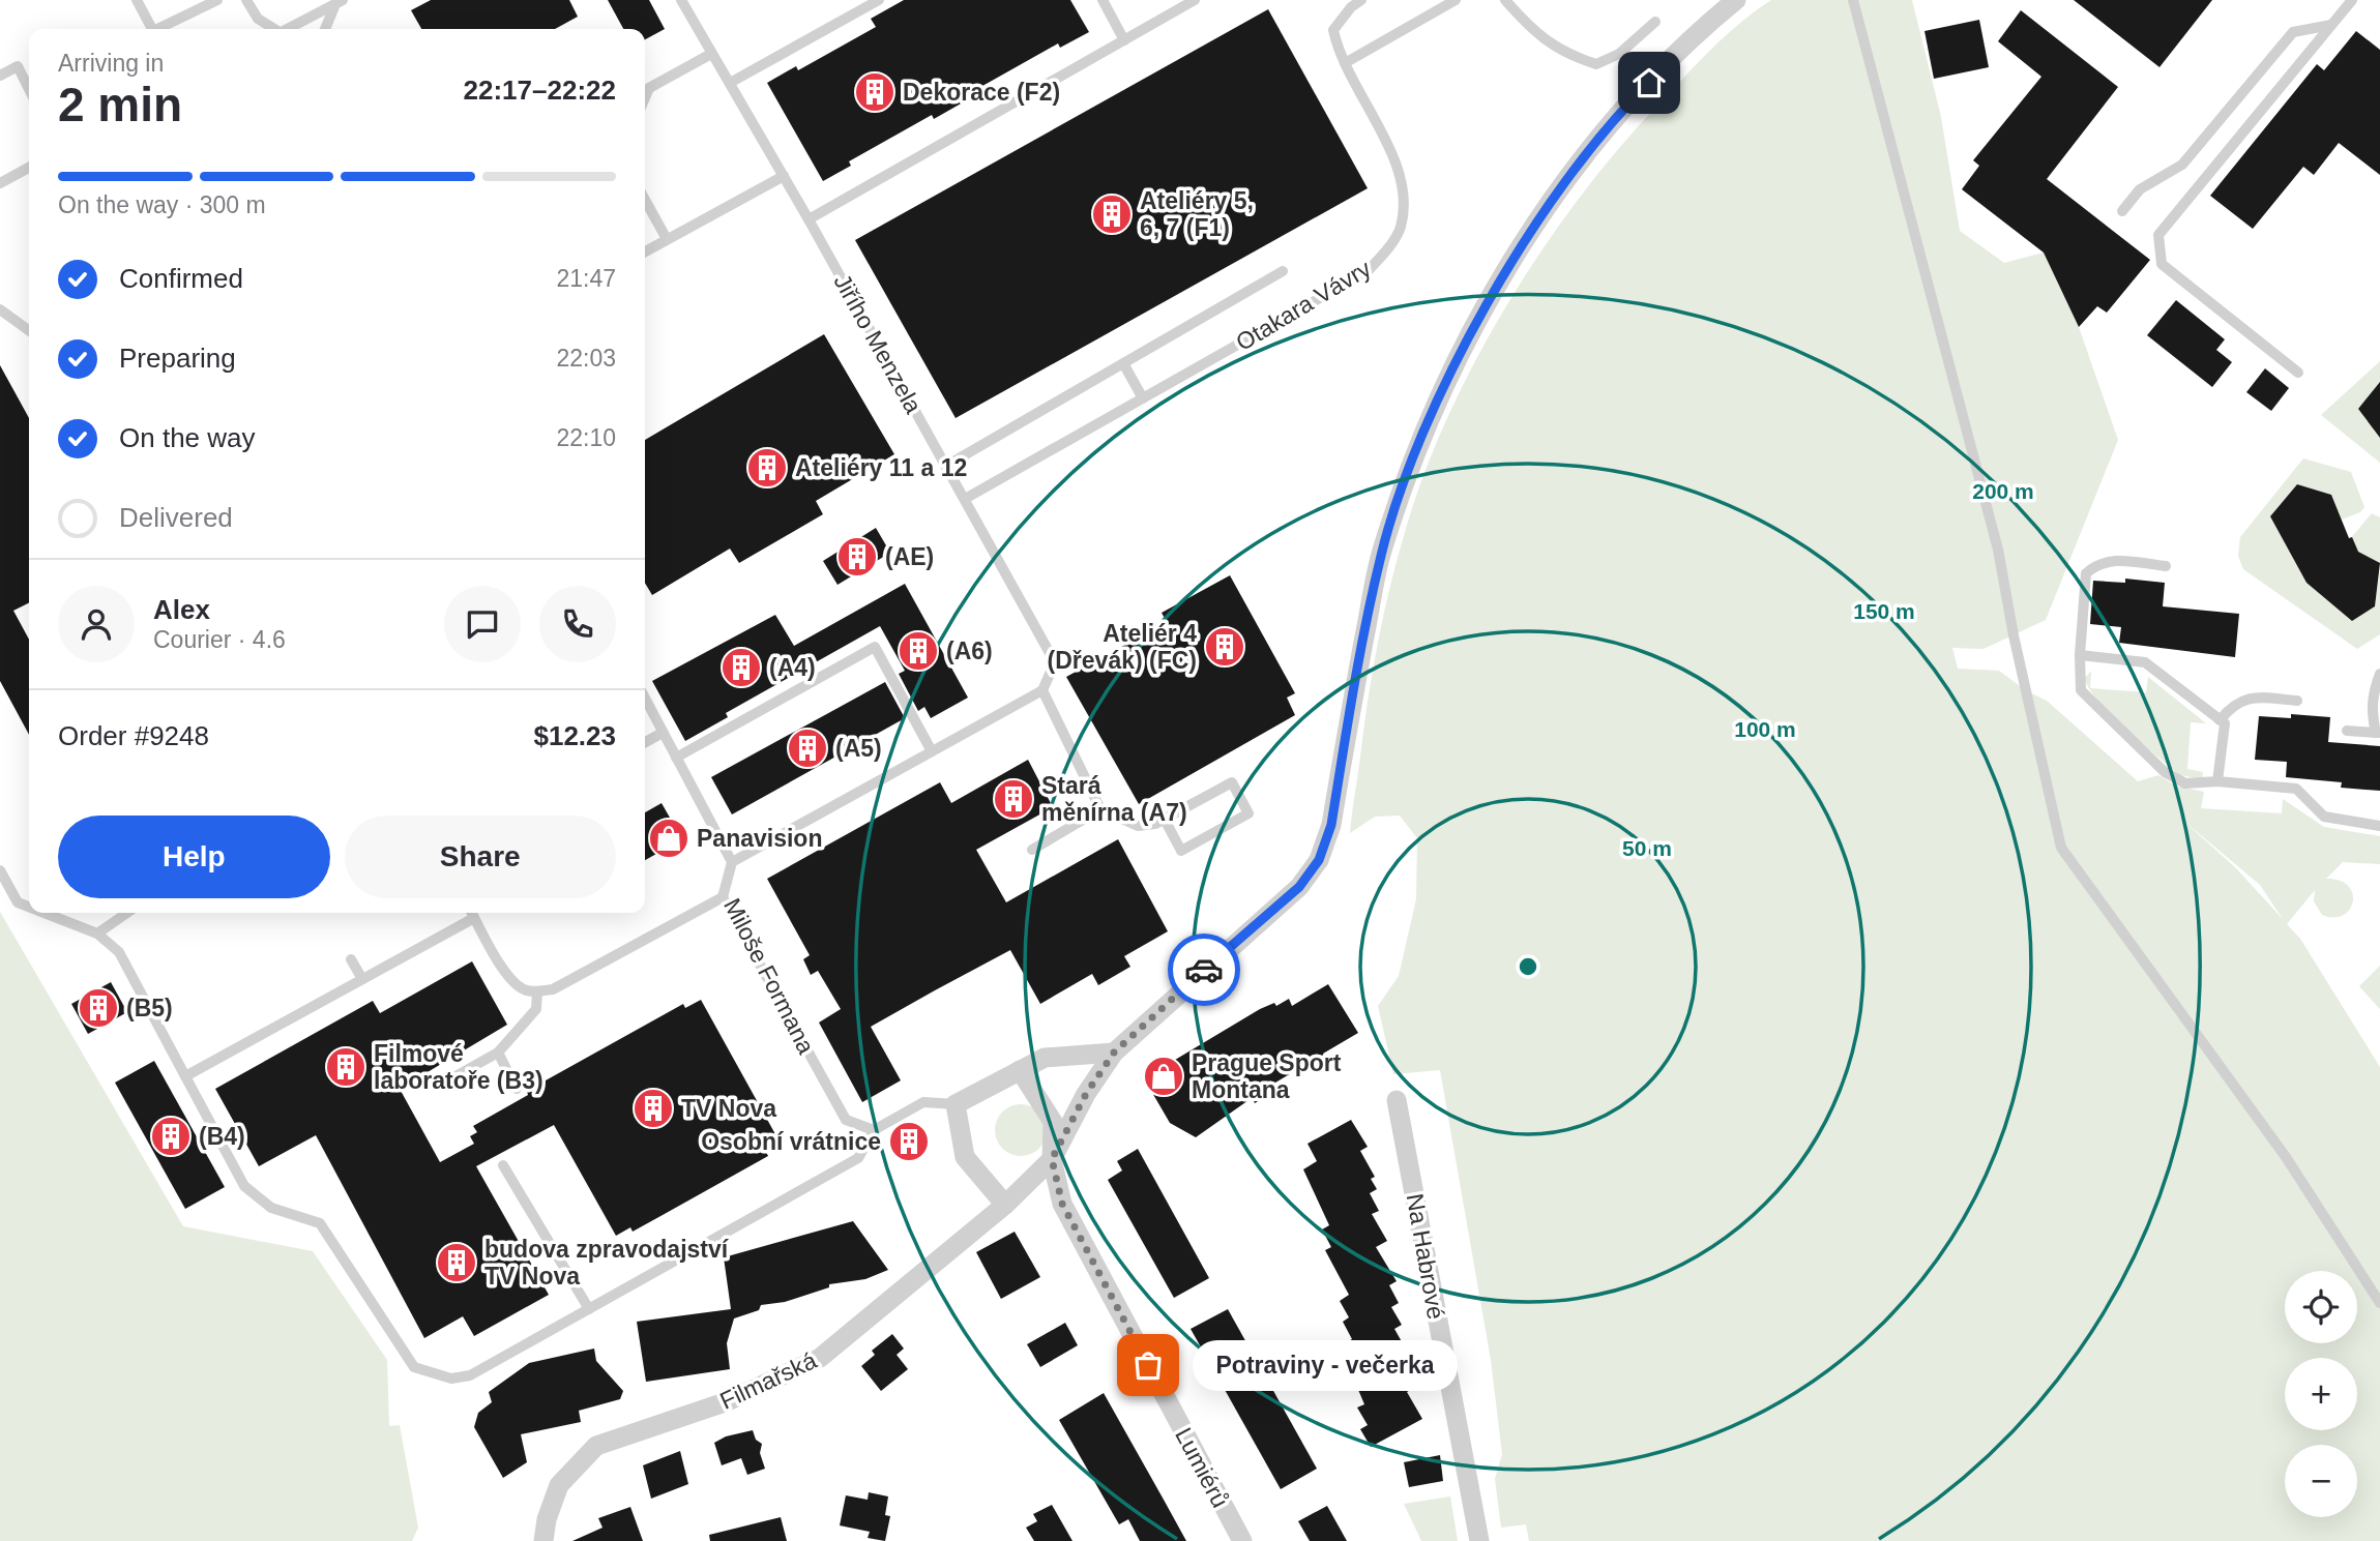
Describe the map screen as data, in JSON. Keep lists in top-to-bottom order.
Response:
{
  "streets": {
    "street": ["Na Habrové", "Filmařská", "Lumiérů"],
    "lane": ["Otakara Vávry", "Jiřího Menzela", "Miloše Formana"]
  },
  "crossings": [
    ["Otakara Vávry", "Jiřího Menzela"],
    ["Filmařská", "Lumiérů"]
  ],
  "places": {
    "building": [
      "Dekorace (F2)",
      "Ateliéry 5, 6, 7 (F1)",
      "Ateliéry 11 a 12",
      "(AE)",
      "Ateliér 4 (Dřevák) (FC)",
      "(A6)",
      "(A4)",
      "(A5)",
      "Stará měnírna (A7)",
      "(B5)",
      "Filmové laboratoře (B3)",
      "TV Nova",
      "(B4)",
      "Osobní vrátnice",
      "budova zpravodajství TV Nova"
    ],
    "shop": ["Panavision", "Prague Sport Montana"],
    "other": ["Potraviny - večerka"]
  },
  "page": {
    "heading": ["2 min", "Arriving in", "22:17–22:22"],
    "panel": [
      "Alex",
      "Courier · 4.6",
      "Order #9248",
      "$12.23"
    ],
    "bar": "On the way · 300 m",
    "list": [
      ["Confirmed", "21:47"],
      ["Preparing", "22:03"],
      ["On the way", "22:10"],
      "Delivered"
    ],
    "buttons": ["Help", "Share"],
    "map_buttons": ["+", "−"],
    "bubble": "Potraviny - večerka"
  },
  "rings": [
    "200 m",
    "150 m",
    "100 m",
    "50 m"
  ]
}
